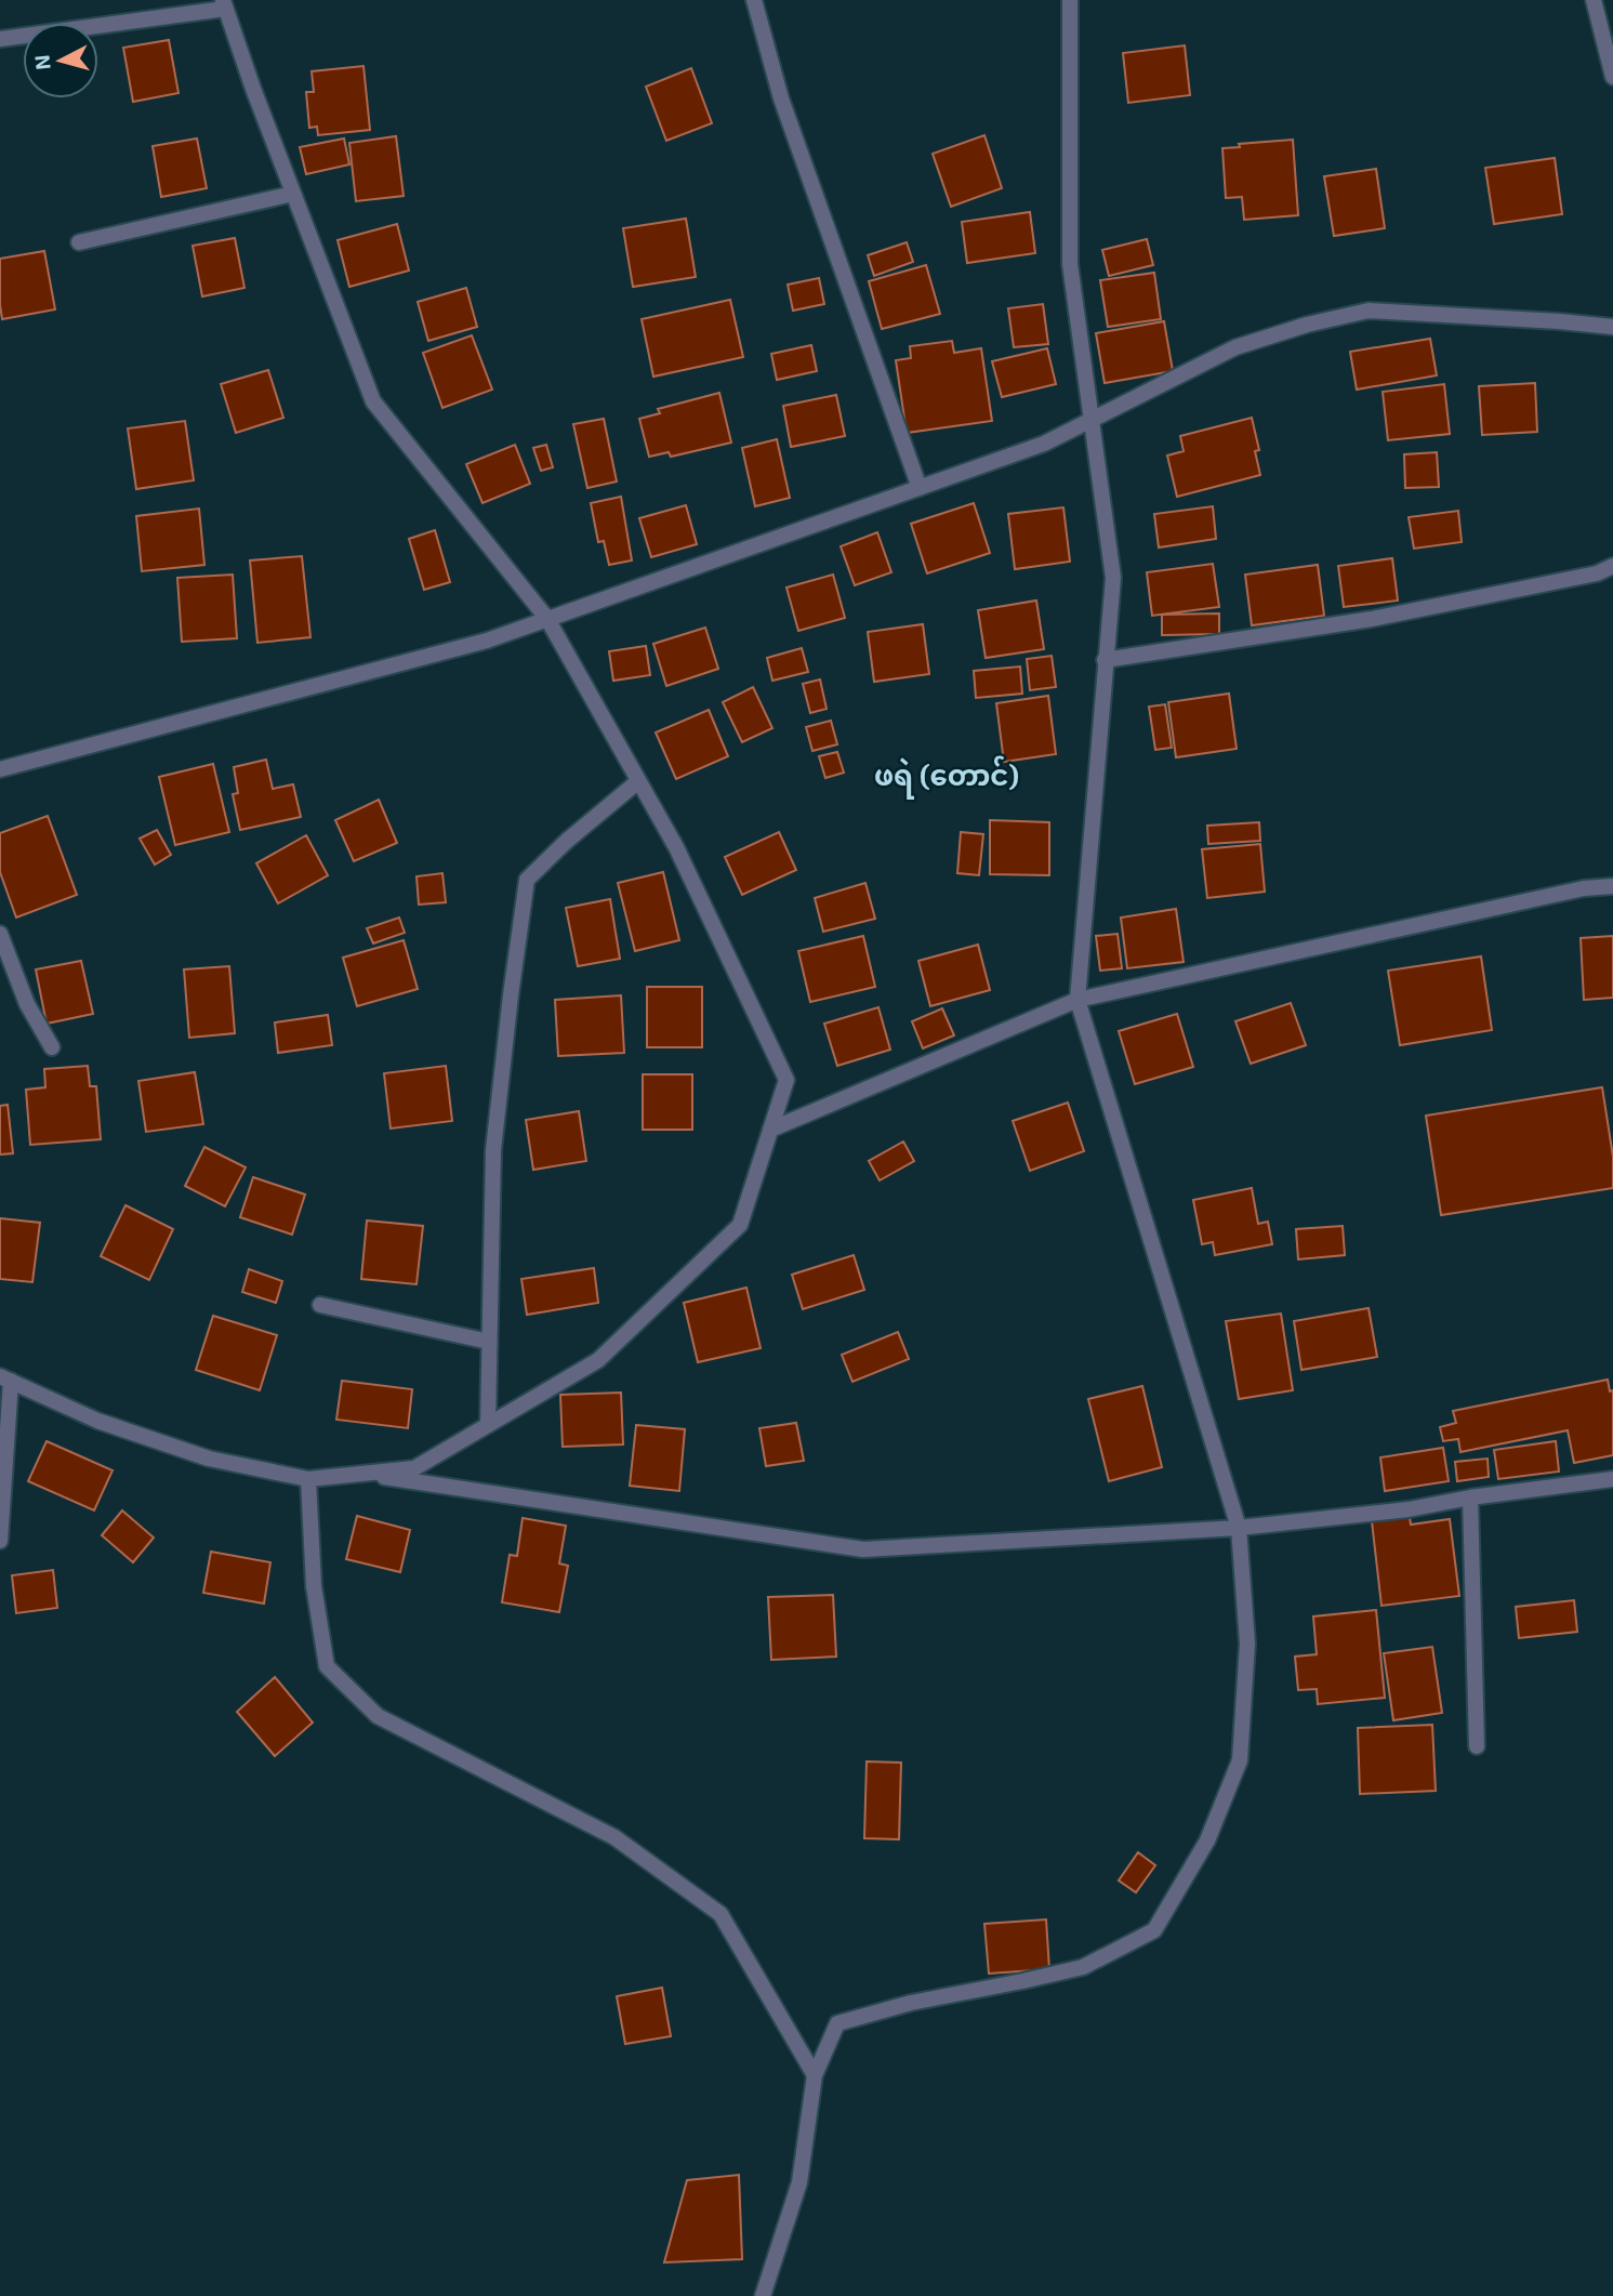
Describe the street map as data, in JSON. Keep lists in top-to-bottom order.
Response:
{
  "districts": ["ဖရဲ (တောင်)"],
  "north": "left"
}
